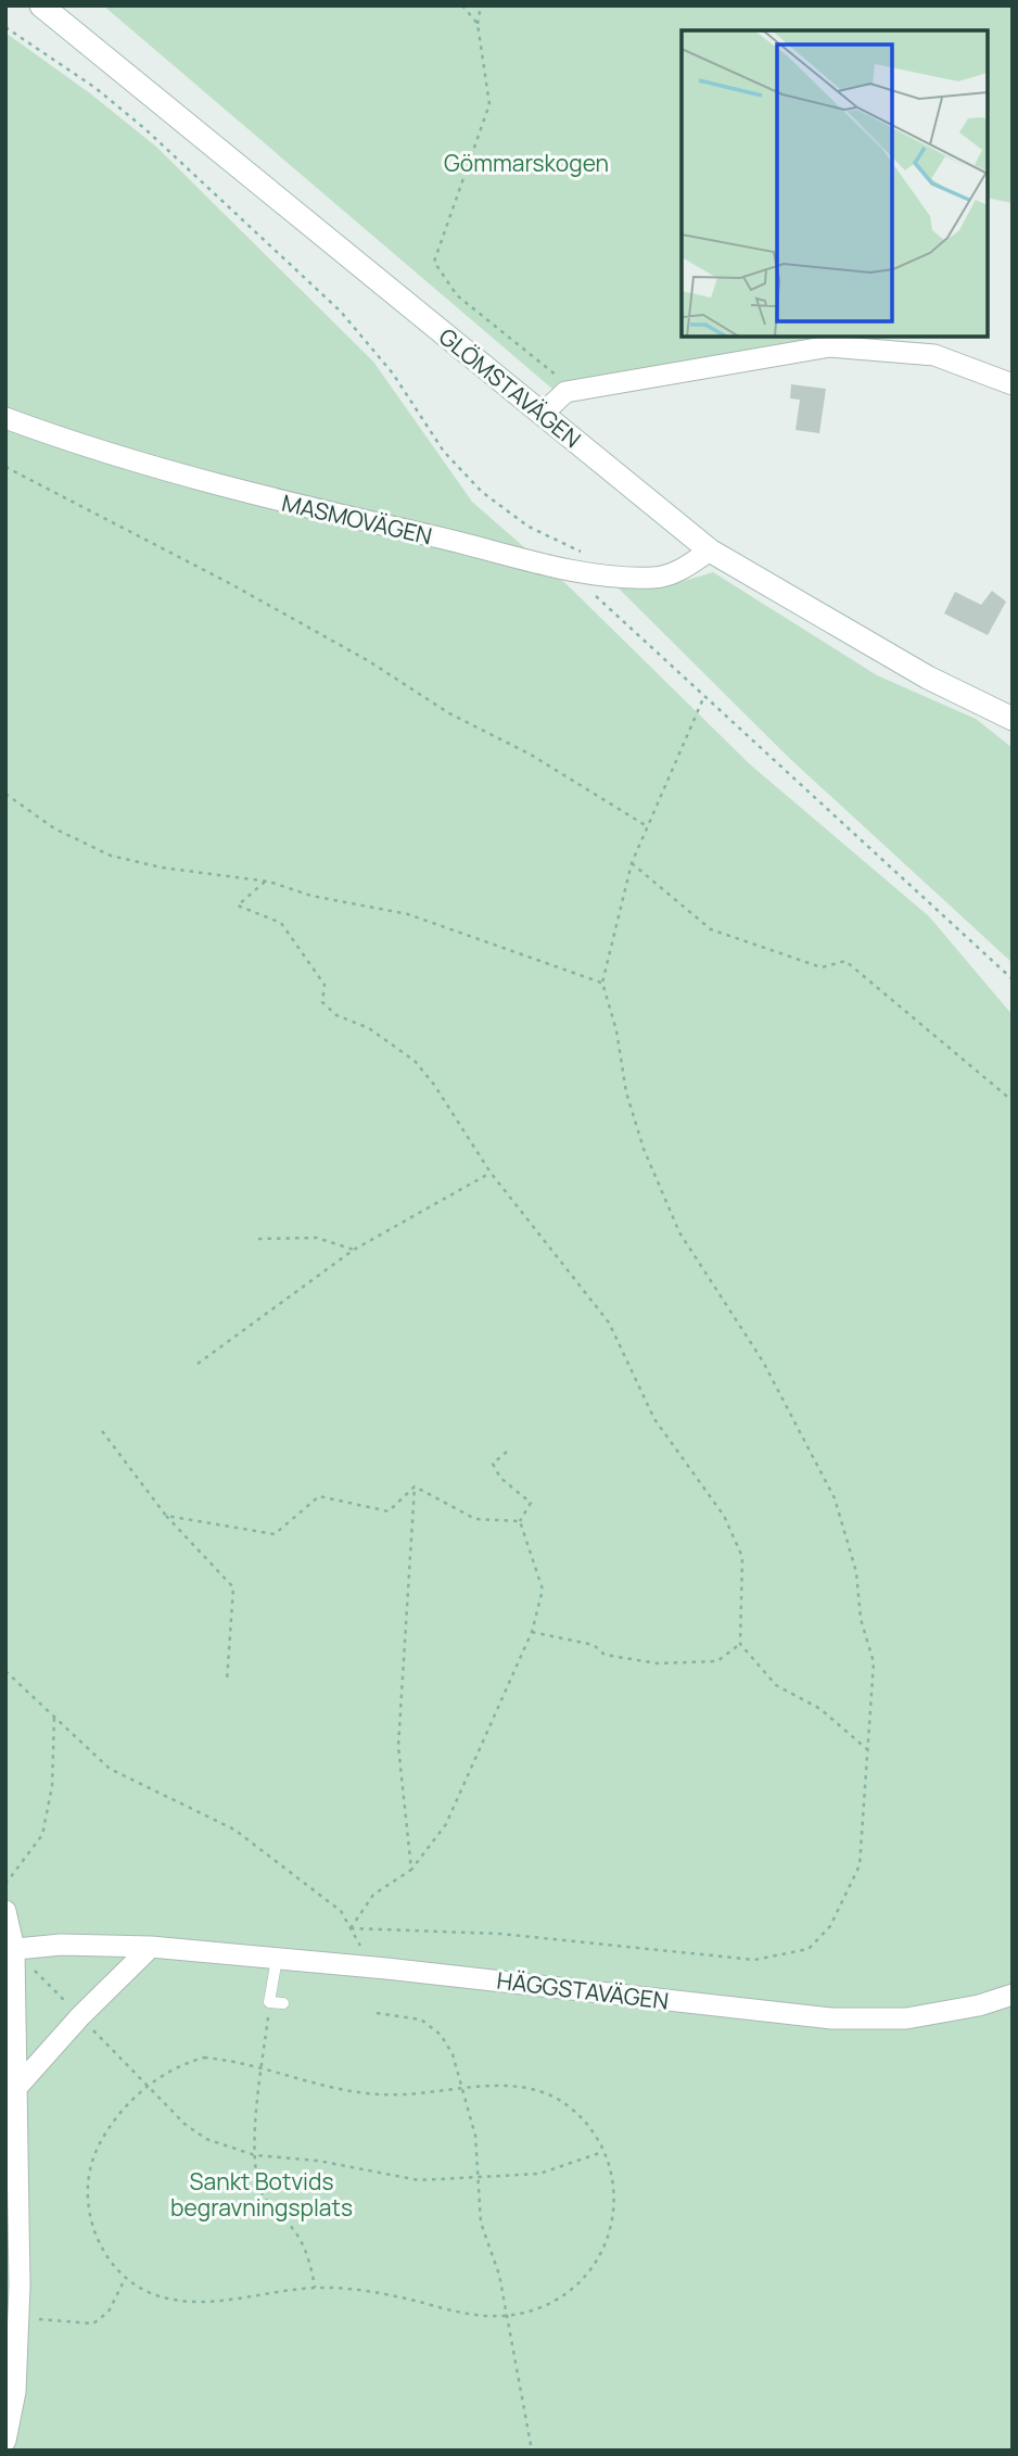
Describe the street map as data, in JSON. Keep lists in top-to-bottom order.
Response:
{
  "streets": {
    "main road": ["GLÖMSTAVÄGEN"],
    "street": ["MASMOVÄGEN", "HÄGGSTAVÄGEN"]
  },
  "crossings": [
    ["GLÖMSTAVÄGEN", "MASMOVÄGEN"]
  ],
  "parks": ["Gömmarskogen", "Sankt Botvids begravningsplats"]
}
